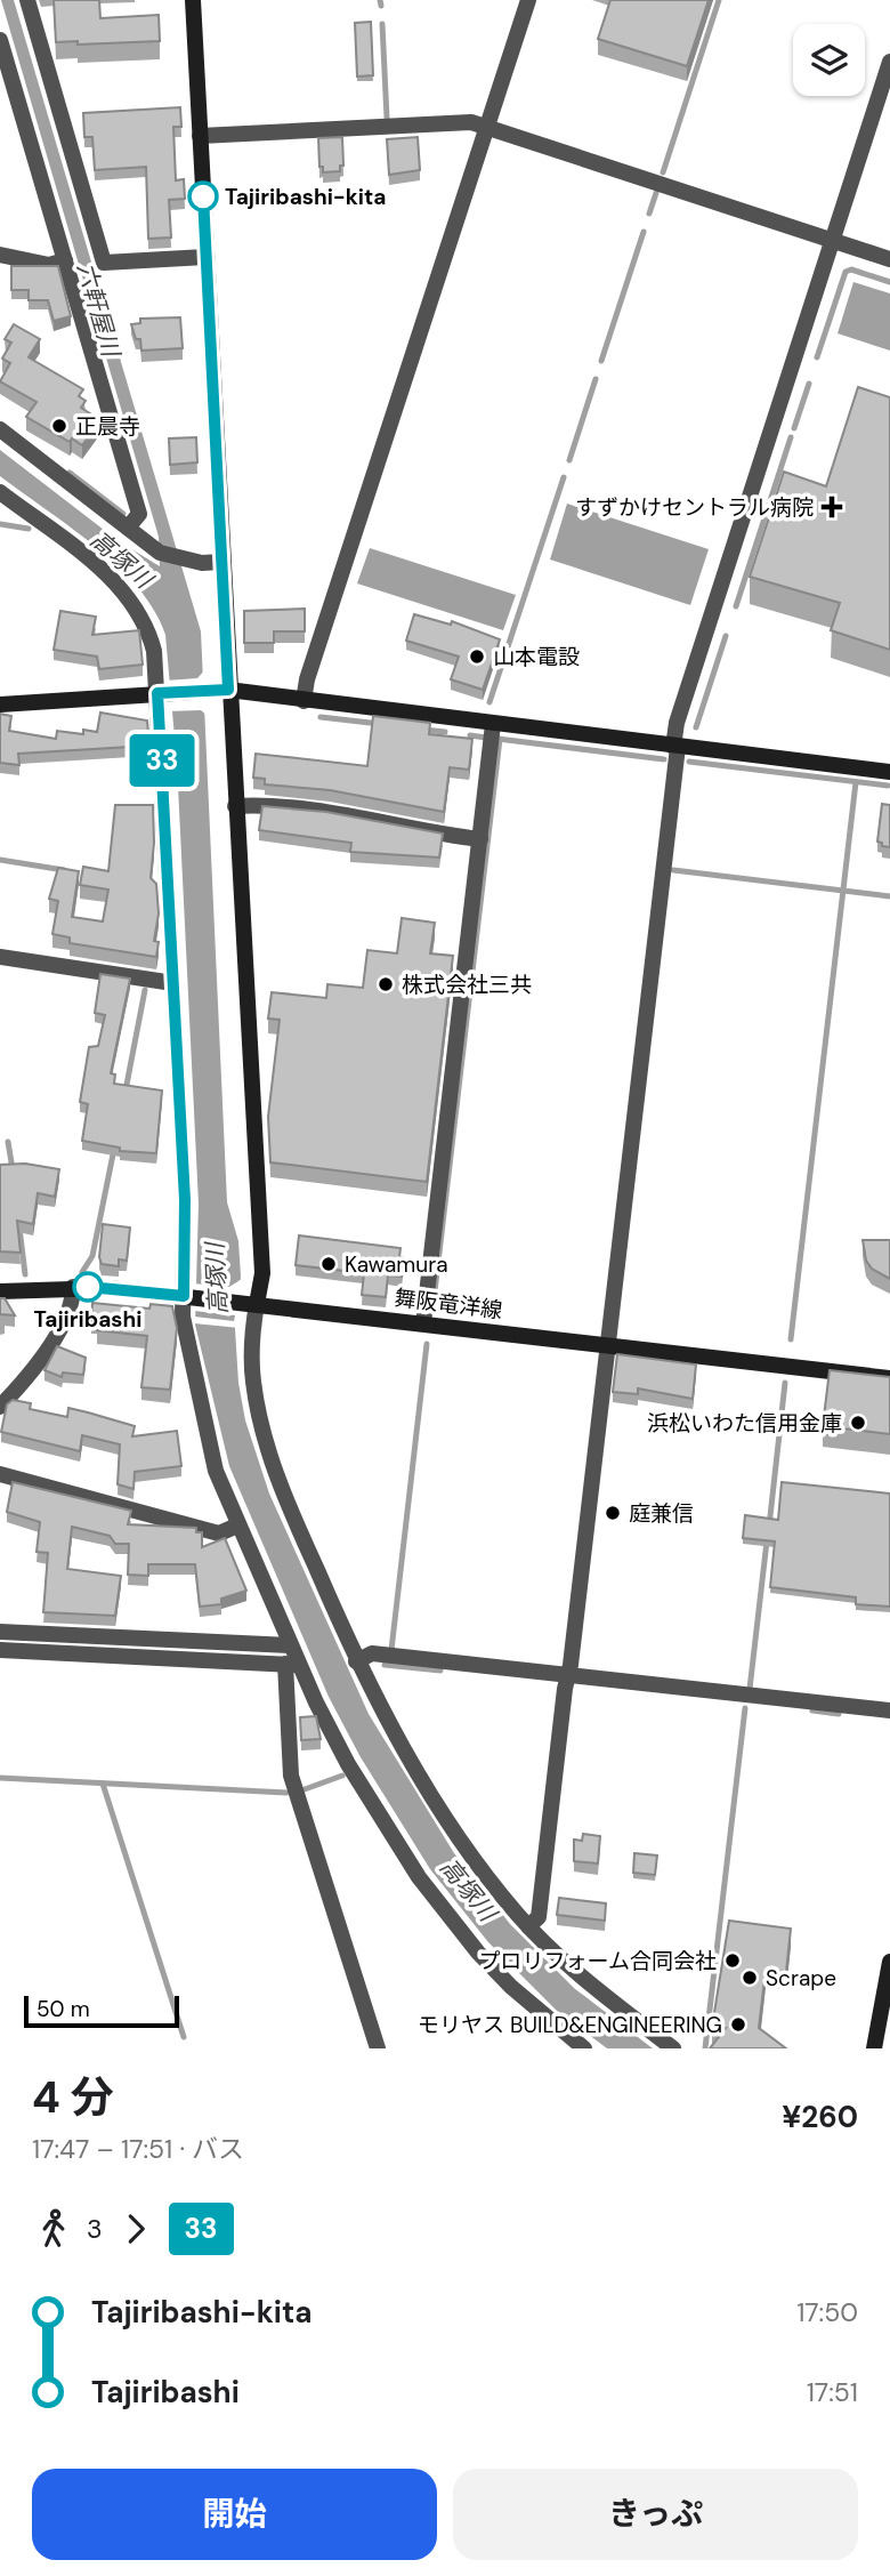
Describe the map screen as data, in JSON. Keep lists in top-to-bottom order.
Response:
{
  "streets": {
    "street": ["舞阪竜洋線"]
  },
  "water": ["六軒屋川", "高塚川"],
  "places": {
    "other": [
      "Tajiribashi-kita",
      "正晨寺",
      "山本電設",
      "株式会社三共",
      "Kawamura",
      "Tajiribashi",
      "浜松いわた信用金庫",
      "庭兼信",
      "プロリフォーム合同会社",
      "Scrape",
      "モリヤス BUILD&ENGINEERING"
    ],
    "health": ["すずかけセントラル病院"]
  },
  "lines": ["bus line 33"],
  "scale_bar": "50 m",
  "page": {
    "on_map": "33",
    "scale": "50 m",
    "heading": ["4 分", "17:47 – 17:51 · バス", "¥260"],
    "legs": ["3", "33"],
    "list": [
      {
        "name": "Tajiribashi-kita",
        "value": "17:50"
      },
      {
        "name": "Tajiribashi",
        "value": "17:51"
      }
    ],
    "buttons": ["開始", "きっぷ"]
  }
}
